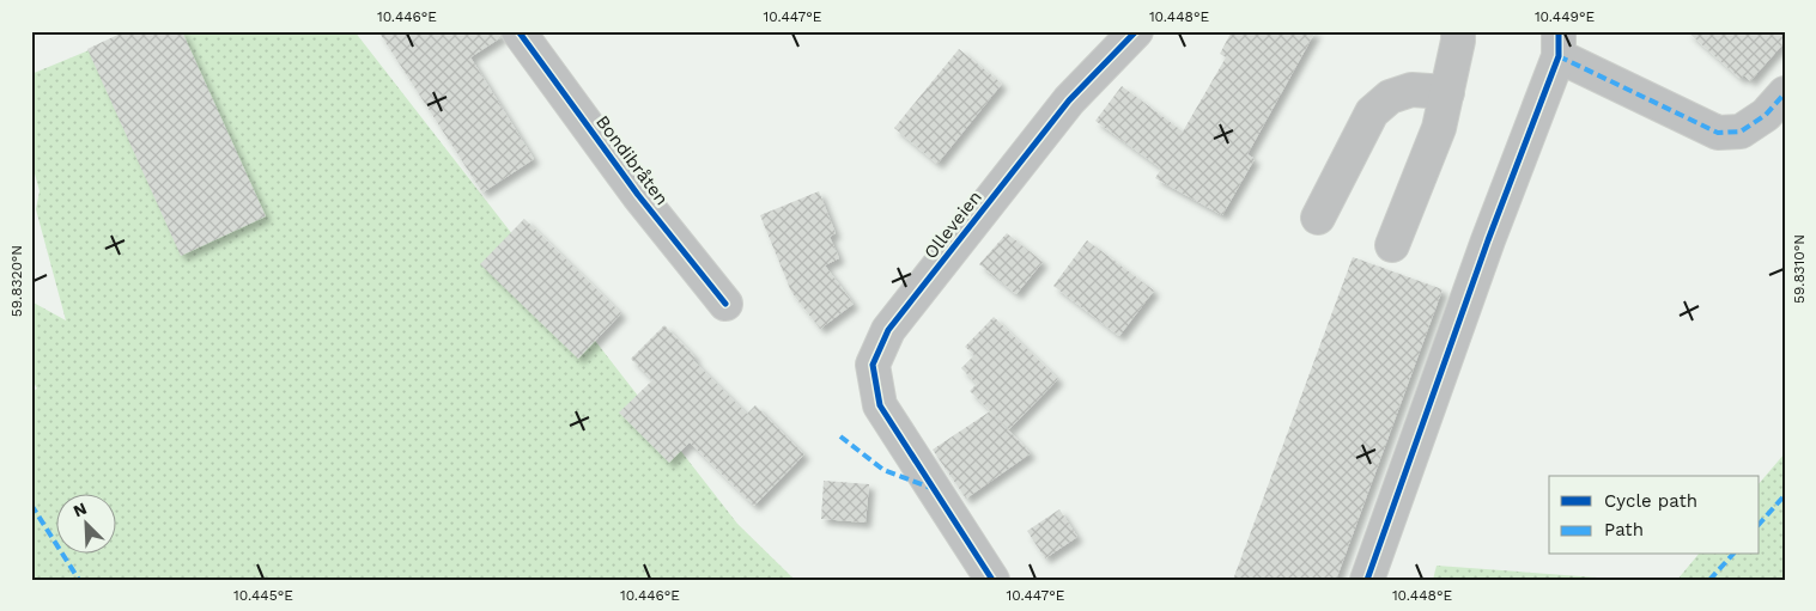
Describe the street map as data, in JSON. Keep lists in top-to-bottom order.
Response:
{
  "streets": {
    "street": ["Bondibråten", "Olleveien"]
  },
  "legend": ["Cycle path", "Path"],
  "north": "top left",
  "coordinates": [
    "10.446°E",
    "10.447°E",
    "10.448°E",
    "10.449°E",
    "59.8310°N",
    "59.8320°N",
    "10.445°E"
  ]
}
